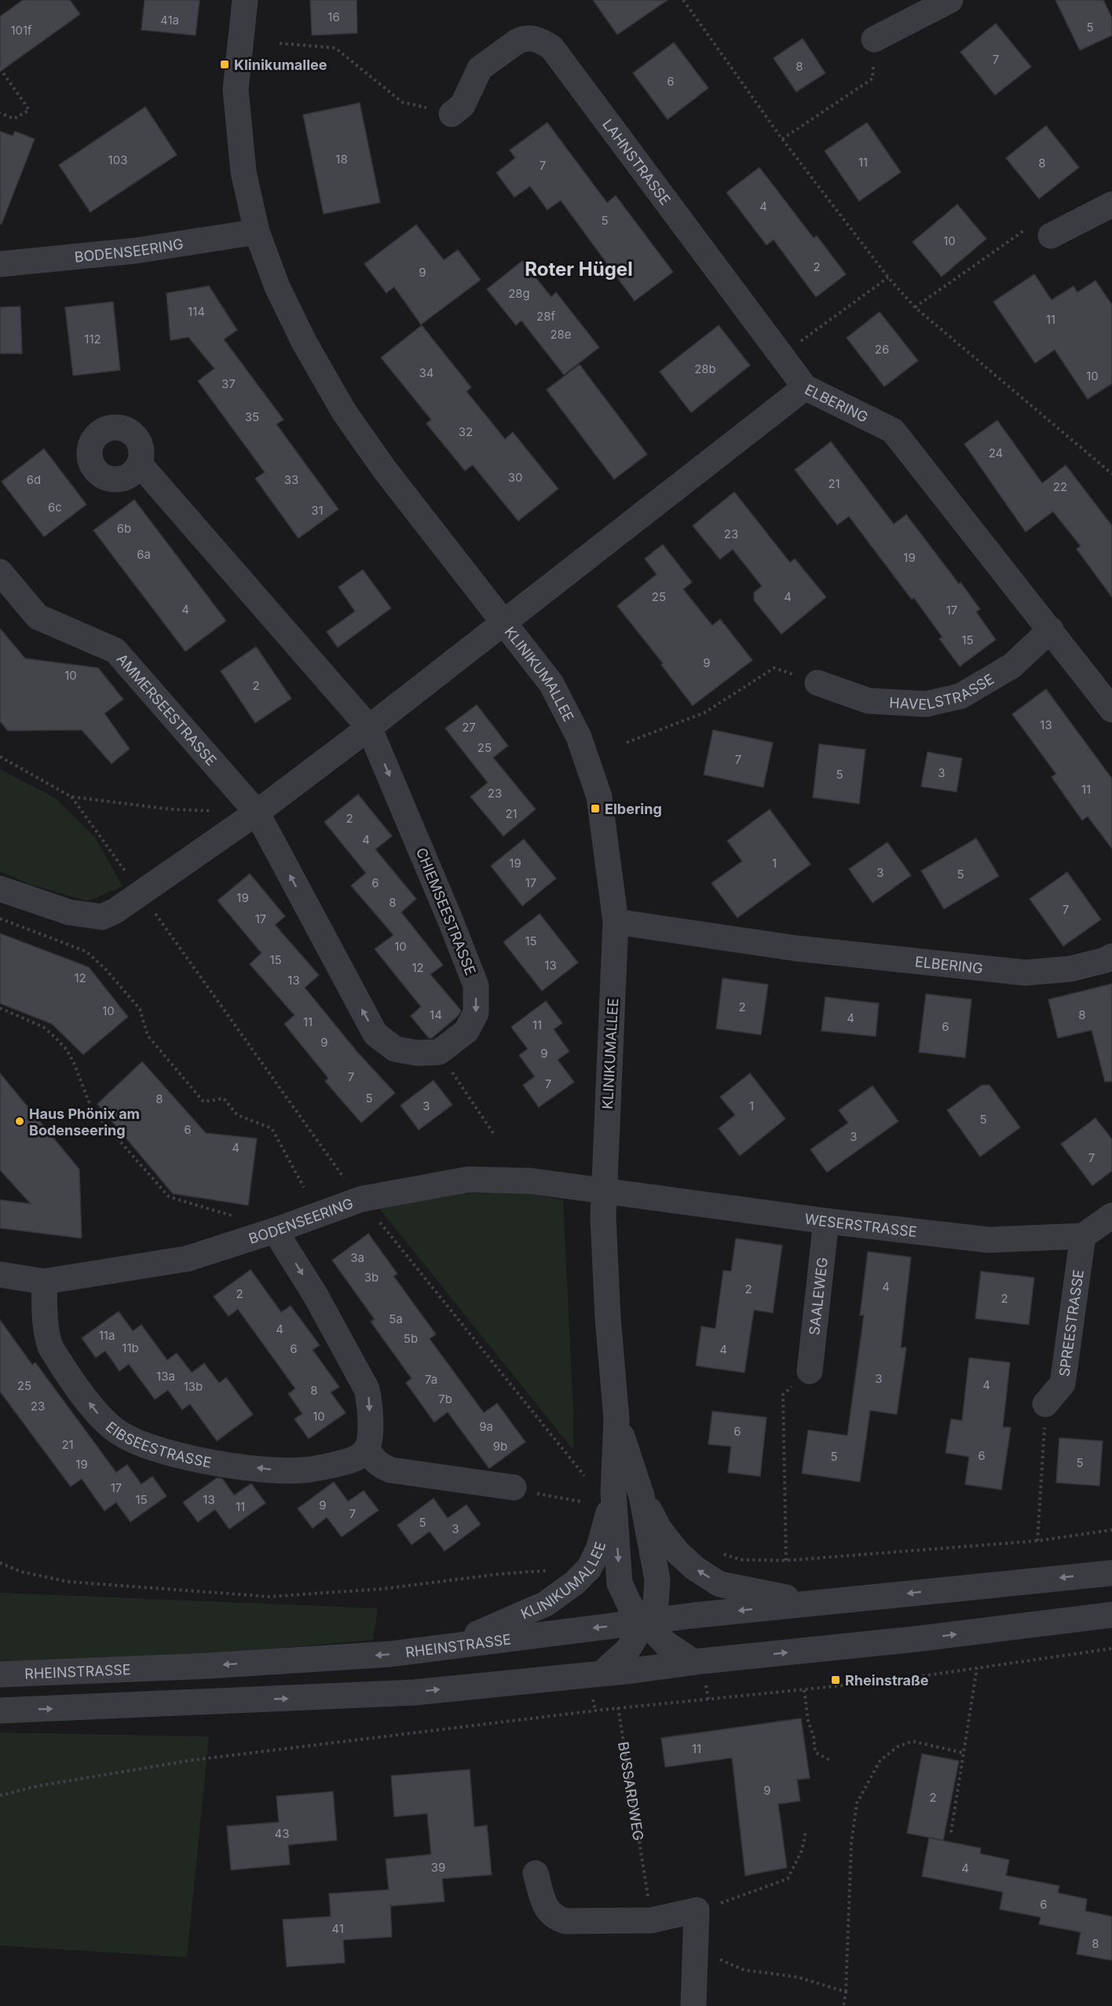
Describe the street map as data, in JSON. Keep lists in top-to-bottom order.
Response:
{
  "streets": {
    "street": [
      "LAHNSTRASSE",
      "BODENSEERING",
      "ELBERING",
      "KLINIKUMALLEE",
      "HAVELSTRASSE",
      "AMMERSEESTRASSE",
      "CHIEMSEESTRASSE",
      "WESERSTRASSE",
      "SAALEWEG",
      "SPREESTRASSE",
      "EIBSEESTRASSE",
      "RHEINSTRASSE"
    ],
    "path": ["BUSSARDWEG"]
  },
  "crossings": [
    ["LAHNSTRASSE", "ELBERING"],
    ["BODENSEERING", "KLINIKUMALLEE"],
    ["BODENSEERING", "WESERSTRASSE"],
    ["BODENSEERING", "EIBSEESTRASSE"],
    ["ELBERING", "KLINIKUMALLEE"],
    ["ELBERING", "HAVELSTRASSE"],
    ["KLINIKUMALLEE", "WESERSTRASSE"],
    ["KLINIKUMALLEE", "RHEINSTRASSE"],
    ["WESERSTRASSE", "SAALEWEG"],
    ["WESERSTRASSE", "SPREESTRASSE"]
  ],
  "one_way": ["CHIEMSEESTRASSE", "EIBSEESTRASSE"],
  "districts": ["Roter Hügel"],
  "places": {
    "transit": ["Klinikumallee", "Elbering", "Rheinstraße"],
    "other": ["Haus Phönix am Bodenseering"]
  },
  "house_numbers": [
    "16",
    "41a",
    "5",
    "101f",
    "7",
    "8",
    "6",
    "18",
    "103",
    "11",
    "8",
    "7",
    "4",
    "5",
    "10",
    "2",
    "9",
    "28g",
    "114",
    "28f",
    "11",
    "28e",
    "112",
    "26",
    "28b",
    "34",
    "10",
    "37",
    "35",
    "32",
    "24",
    "30",
    "6d",
    "33",
    "21",
    "22",
    "6c",
    "31",
    "6b",
    "23",
    "6a",
    "19",
    "25",
    "4",
    "4",
    "17",
    "15",
    "9",
    "10",
    "2",
    "13",
    "27",
    "25",
    "7",
    "3",
    "5",
    "11",
    "23",
    "21",
    "2",
    "4",
    "19",
    "1",
    "3",
    "5",
    "6",
    "17",
    "19",
    "8",
    "7",
    "17",
    "15",
    "10",
    "15",
    "13",
    "12",
    "12",
    "13",
    "2",
    "10",
    "14",
    "8",
    "4",
    "11",
    "11",
    "6",
    "9",
    "9",
    "7",
    "7",
    "5",
    "8",
    "3",
    "1",
    "5",
    "6",
    "3",
    "4",
    "7",
    "3a",
    "3b",
    "4",
    "2",
    "2",
    "2",
    "5a",
    "4",
    "11a",
    "5b",
    "11b",
    "6",
    "4",
    "13a",
    "3",
    "7a",
    "4",
    "25",
    "13b",
    "8",
    "7b",
    "23",
    "10",
    "9a",
    "6",
    "21",
    "9b",
    "6",
    "5",
    "5",
    "19",
    "17",
    "15",
    "13",
    "9",
    "11",
    "7",
    "5",
    "3",
    "11",
    "9",
    "2",
    "43",
    "39",
    "4",
    "6",
    "41",
    "8"
  ]
}
